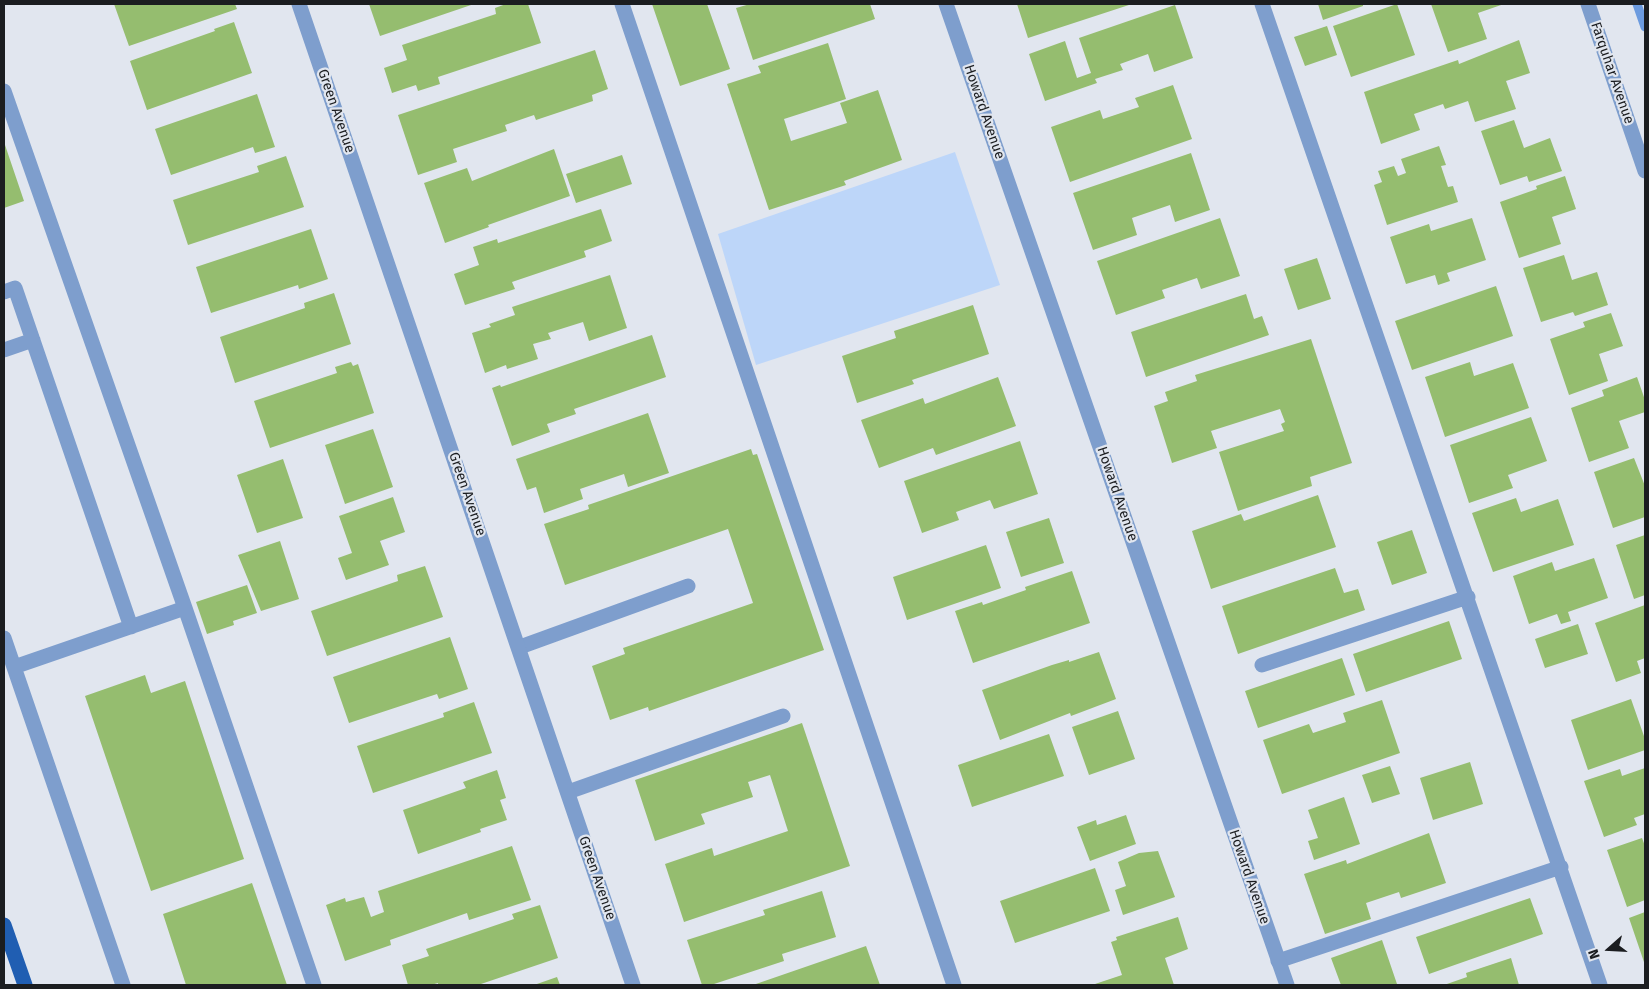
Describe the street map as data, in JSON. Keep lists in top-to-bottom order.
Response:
{
  "streets": {
    "street": ["Farquhar Avenue", "Green Avenue", "Howard Avenue"]
  },
  "north": "left"
}
